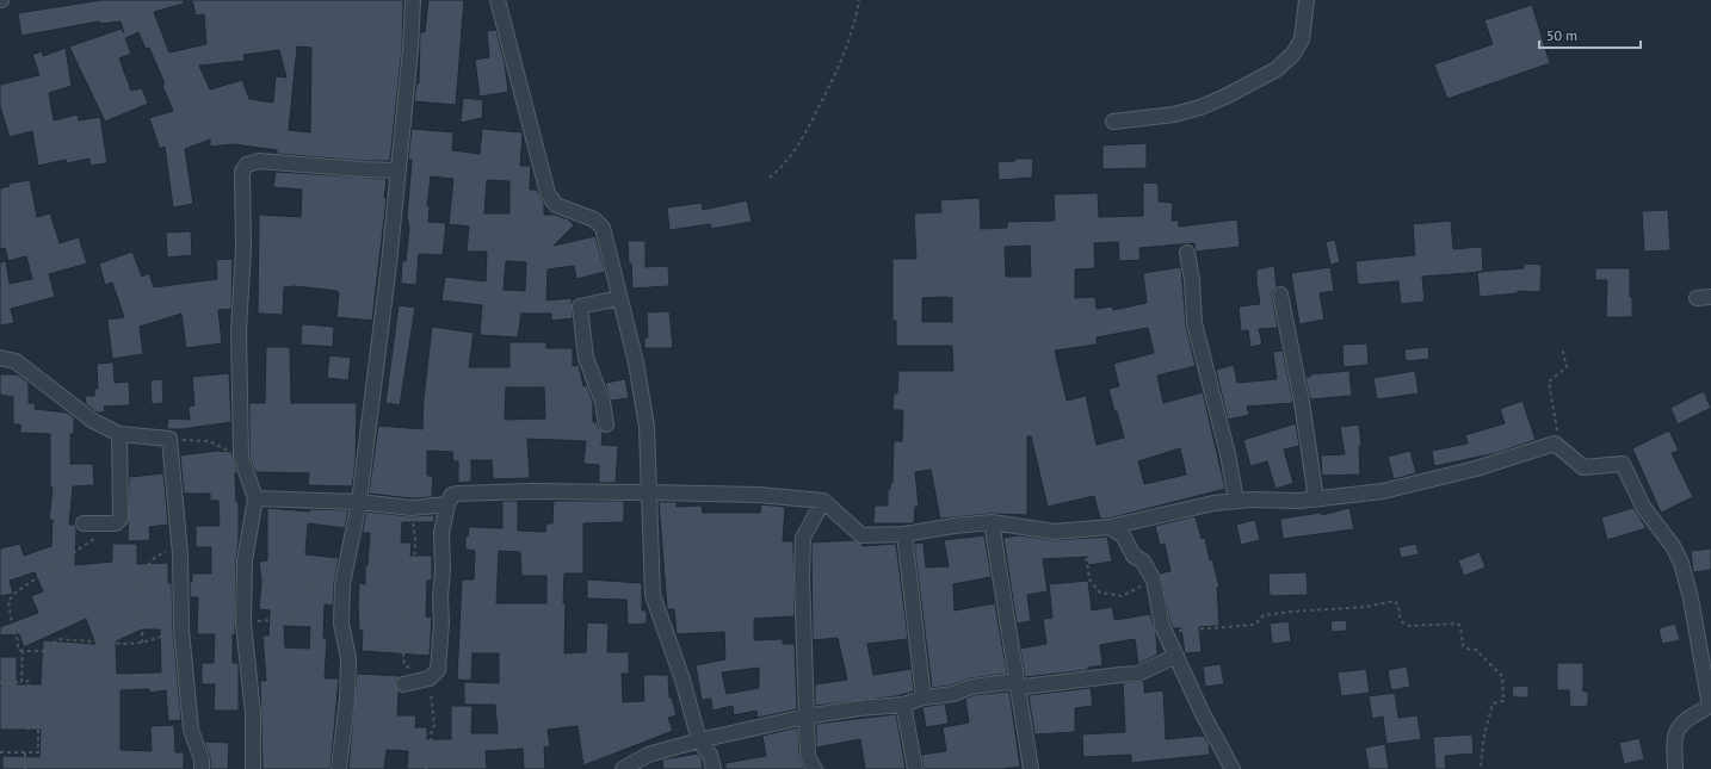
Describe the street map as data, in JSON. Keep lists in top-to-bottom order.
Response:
{
  "scale_bar": "50 m"
}
